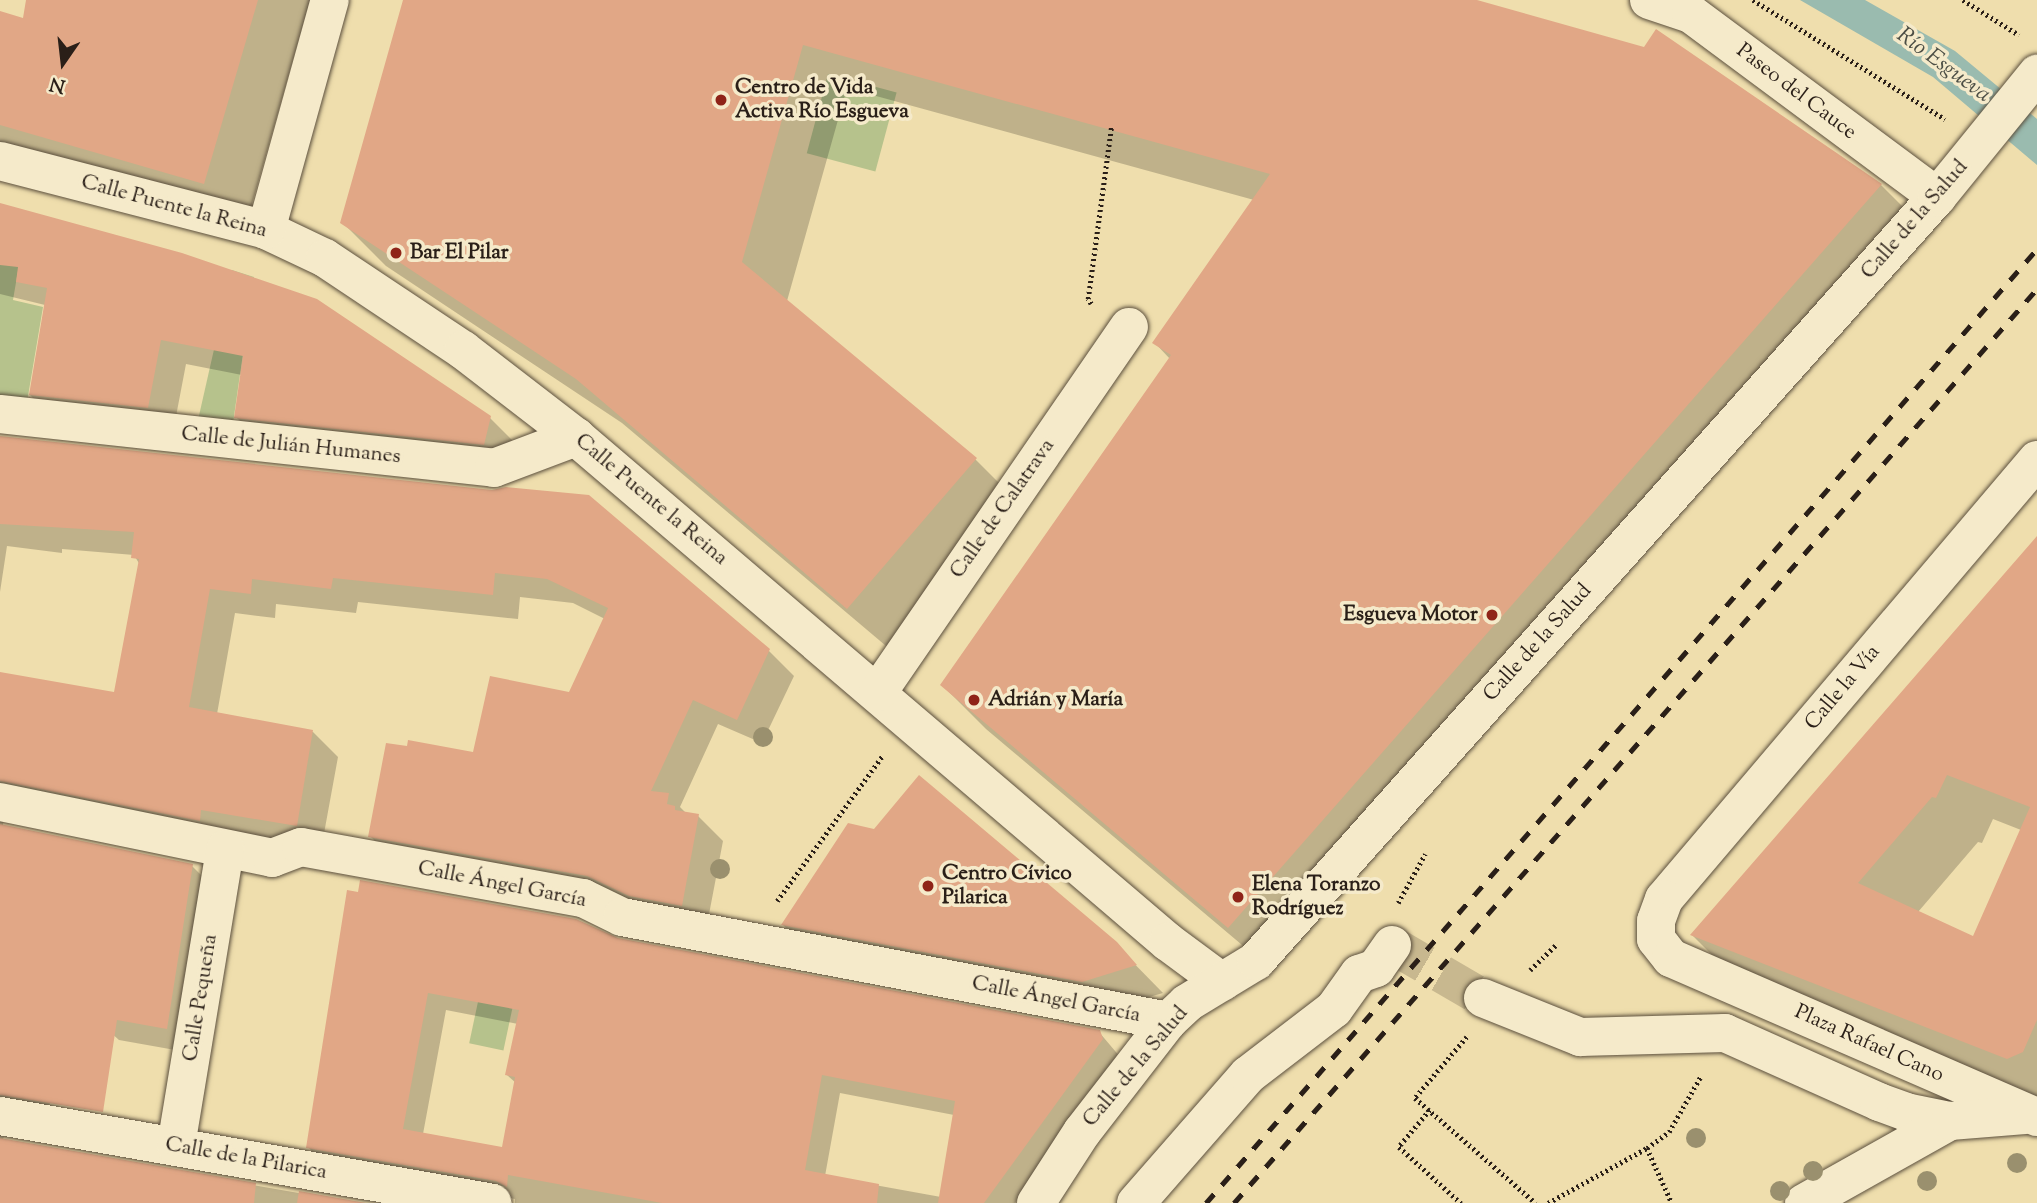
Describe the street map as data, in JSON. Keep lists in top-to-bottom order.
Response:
{
  "streets": {
    "street": [
      "Paseo del Cauce",
      "Calle Puente la Reina",
      "Calle de la Salud",
      "Calle de Julián Humanes",
      "Calle de Calatrava",
      "Calle la Vía",
      "Calle Ángel García",
      "Calle Pequeña",
      "Plaza Rafael Cano",
      "Calle de la Pilarica"
    ]
  },
  "crossings": [
    ["Paseo del Cauce", "Calle de la Salud"],
    ["Calle Puente la Reina", "Calle de la Salud"],
    ["Calle Puente la Reina", "Calle de Julián Humanes"],
    ["Calle Puente la Reina", "Calle de Calatrava"],
    ["Calle de la Salud", "Calle Ángel García"],
    ["Calle la Vía", "Plaza Rafael Cano"],
    ["Calle Ángel García", "Calle Pequeña"],
    ["Calle Pequeña", "Calle de la Pilarica"]
  ],
  "water": ["Río Esgueva"],
  "places": [
    "Centro de Vida Activa Río Esgueva",
    "Bar El Pilar",
    "Esgueva Motor",
    "Adrián y María",
    "Centro Cívico Pilarica",
    "Elena Toranzo Rodríguez"
  ],
  "north": "bottom"
}
